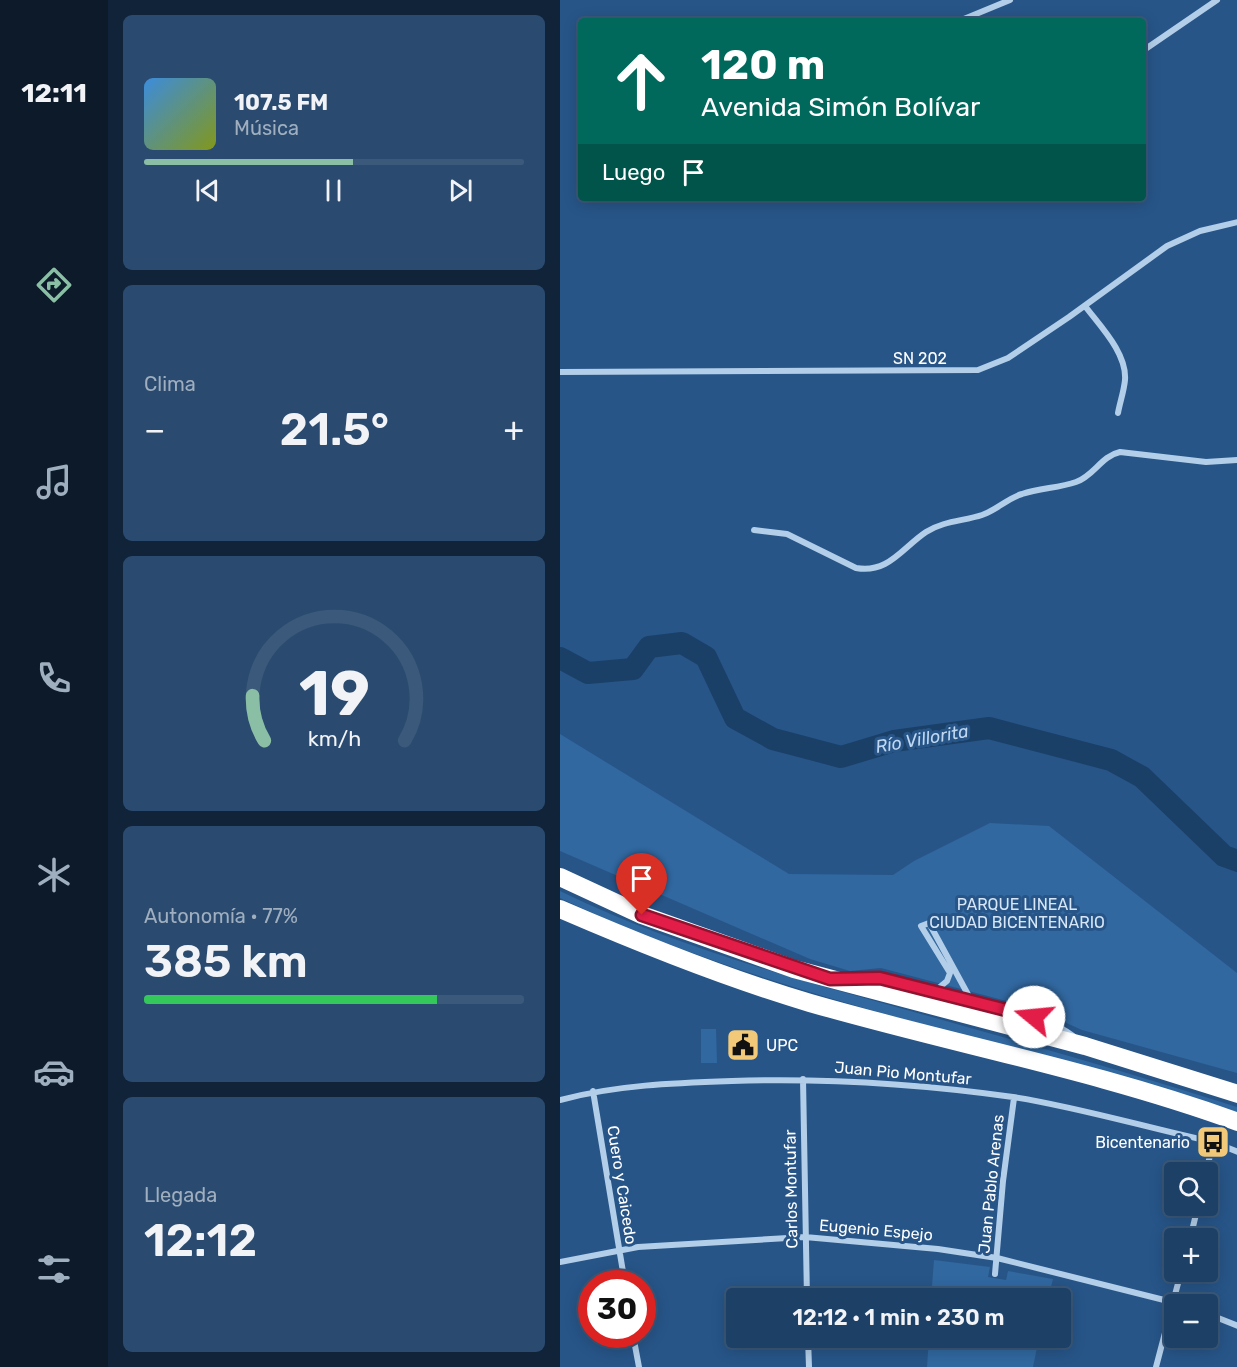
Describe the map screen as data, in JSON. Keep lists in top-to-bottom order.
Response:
{
  "streets": {
    "street": [
      "SN 202",
      "Juan Pio Montufar",
      "Juan Pablo Arenas",
      "Cuero y Caicedo",
      "Carlos Montufar",
      "Eugenio Espejo"
    ]
  },
  "crossings": [
    ["Juan Pio Montufar", "Juan Pablo Arenas"],
    ["Juan Pio Montufar", "Cuero y Caicedo"],
    ["Juan Pio Montufar", "Carlos Montufar"],
    ["Juan Pablo Arenas", "Eugenio Espejo"],
    ["Cuero y Caicedo", "Eugenio Espejo"],
    ["Carlos Montufar", "Eugenio Espejo"]
  ],
  "water": ["Río Villorita"],
  "parks": ["PARQUE LINEAL CIUDAD BICENTENARIO"],
  "places": {
    "public building": ["UPC"],
    "bus stop": ["Bicentenario"]
  },
  "page": {
    "tabs": "12:11",
    "turn": ["120 m", "Avenida Simón Bolívar"],
    "song": ["107.5 FM", "Música"],
    "then": "Luego",
    "tile": [
      "Clima",
      ["Autonomía · 77%", "385 km"],
      ["Llegada", "12:12"]
    ],
    "heat": ["−", "21.5°", "+"],
    "map_buttons": ["+", "−"],
    "limit": "30",
    "trip": "12:12 · 1 min · 230 m",
    "gauge": ["19", "km/h"]
  }
}
